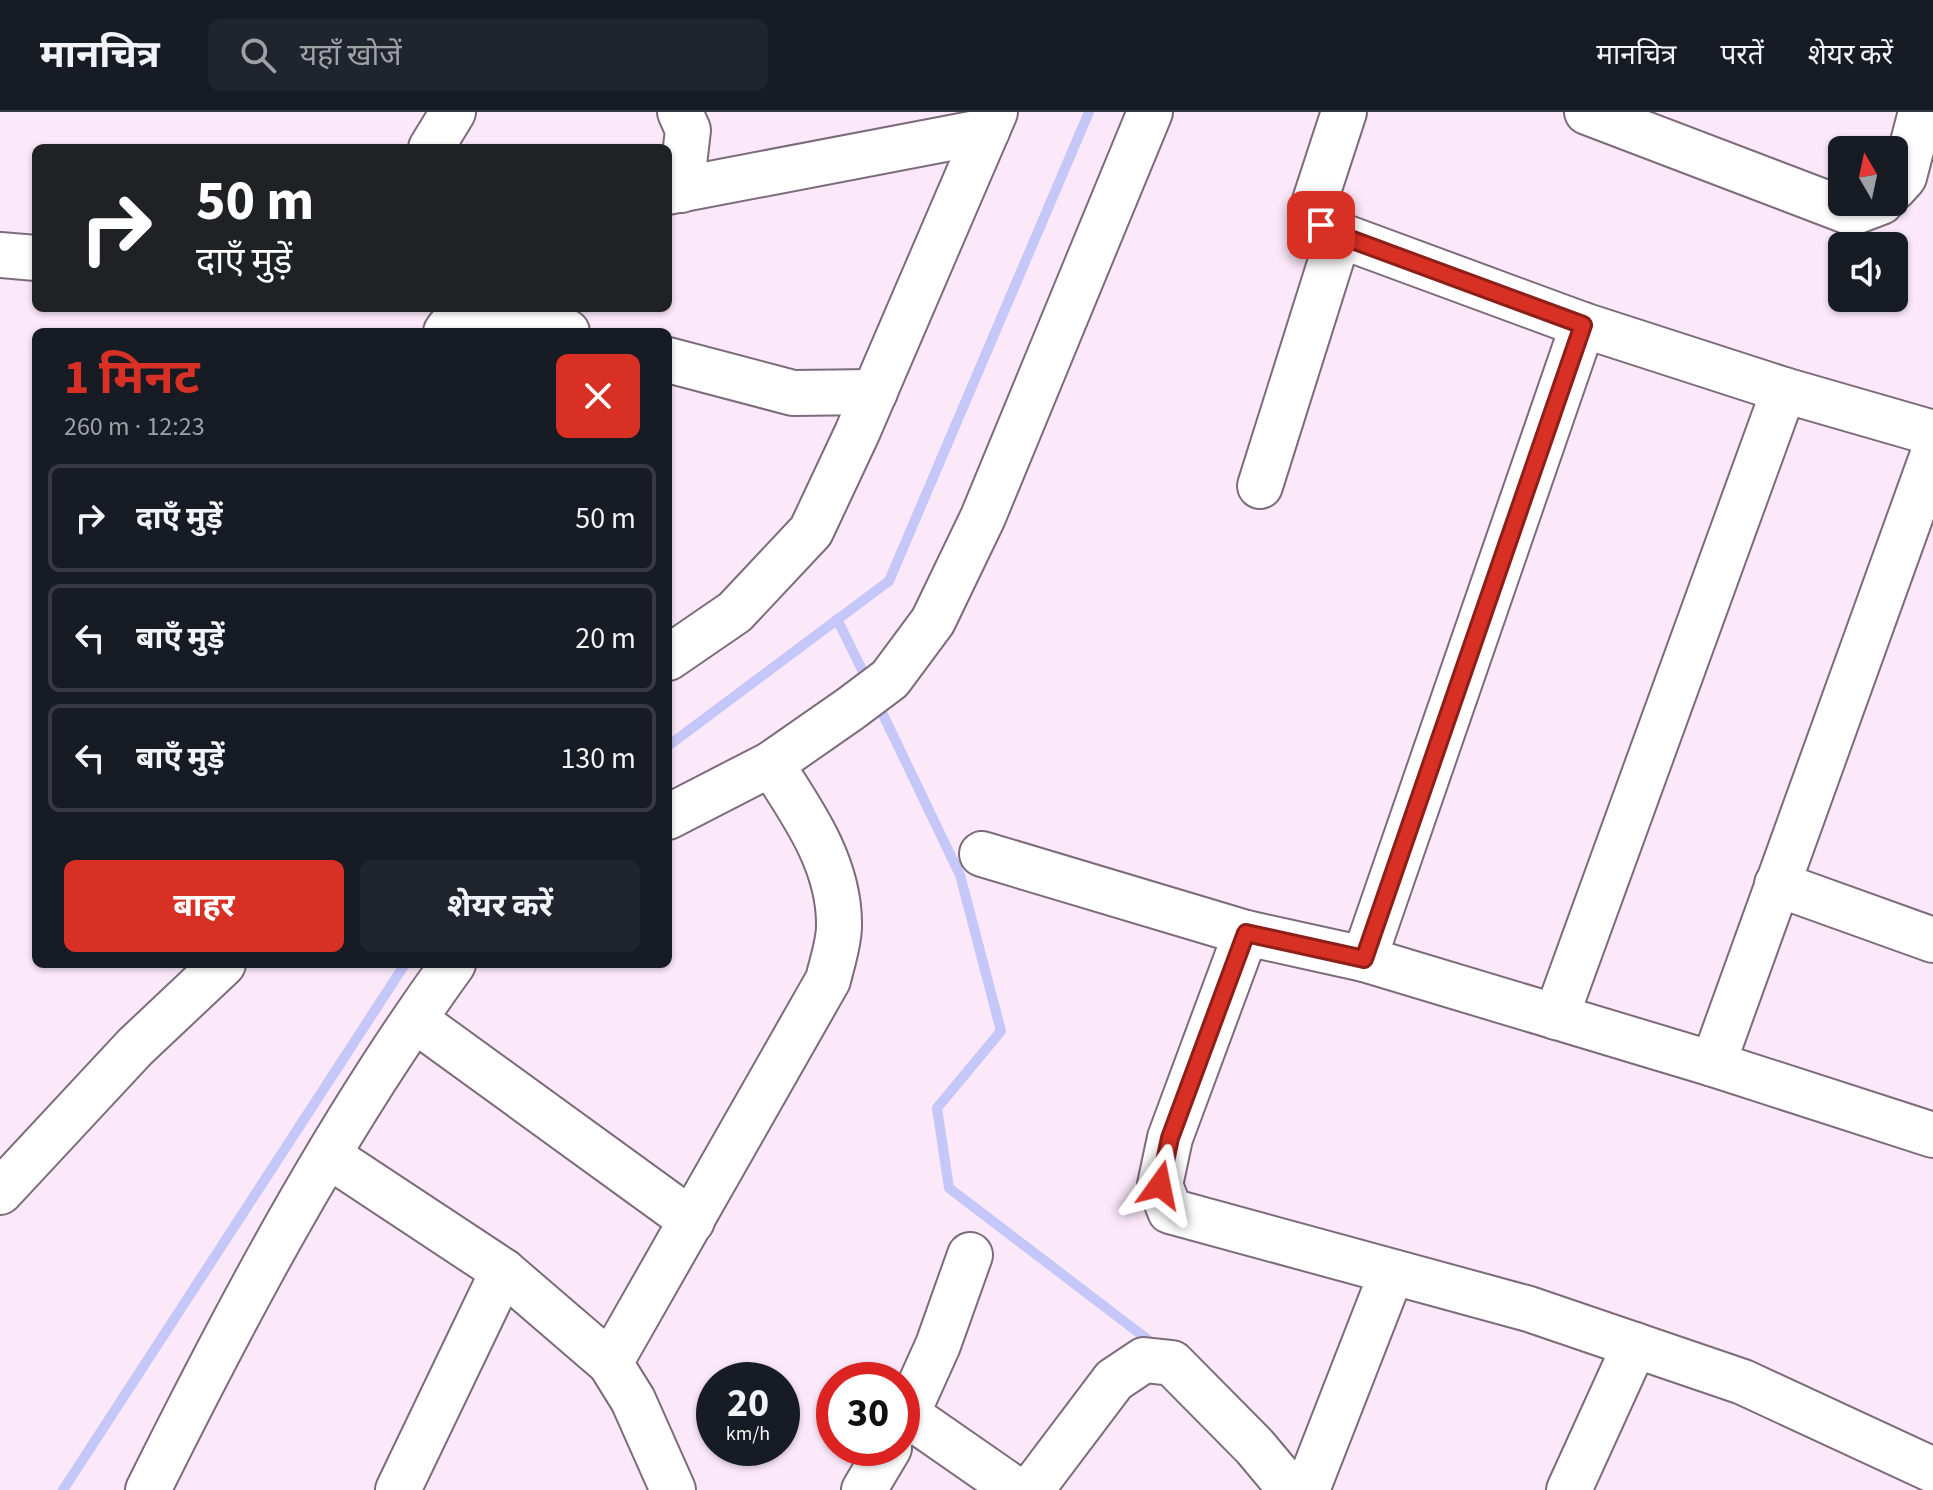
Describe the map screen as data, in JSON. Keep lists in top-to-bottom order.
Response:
{
  "north": "top",
  "page": {
    "header": "मानचित्र",
    "search": "यहाँ खोजें",
    "nav": ["मानचित्र", "परतें", "शेयर करें"],
    "turn": ["50 m", "दाएँ मुड़ें"],
    "heading": ["1 मिनट", "260 m · 12:23"],
    "list": [
      {
        "name": "दाएँ मुड़ें",
        "value": "50 m"
      },
      {
        "name": "बाएँ मुड़ें",
        "value": "20 m"
      },
      {
        "name": "बाएँ मुड़ें",
        "value": "130 m"
      }
    ],
    "buttons": ["बाहर", "शेयर करें"],
    "speed": "20 km/h",
    "limit": "30"
  }
}
